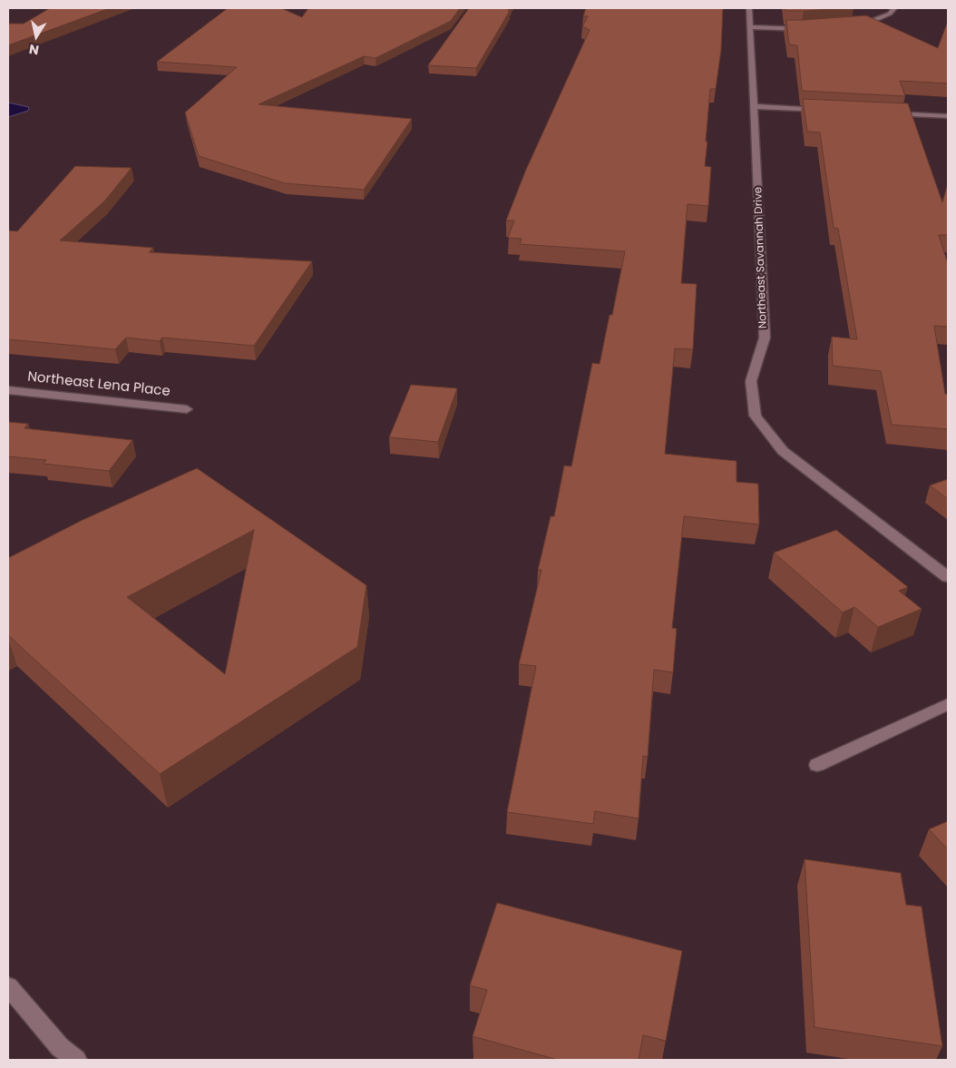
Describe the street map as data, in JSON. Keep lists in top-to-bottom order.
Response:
{
  "streets": {
    "street": ["Northeast Savannah Drive", "Northeast Lena Place"]
  },
  "north": "bottom"
}
